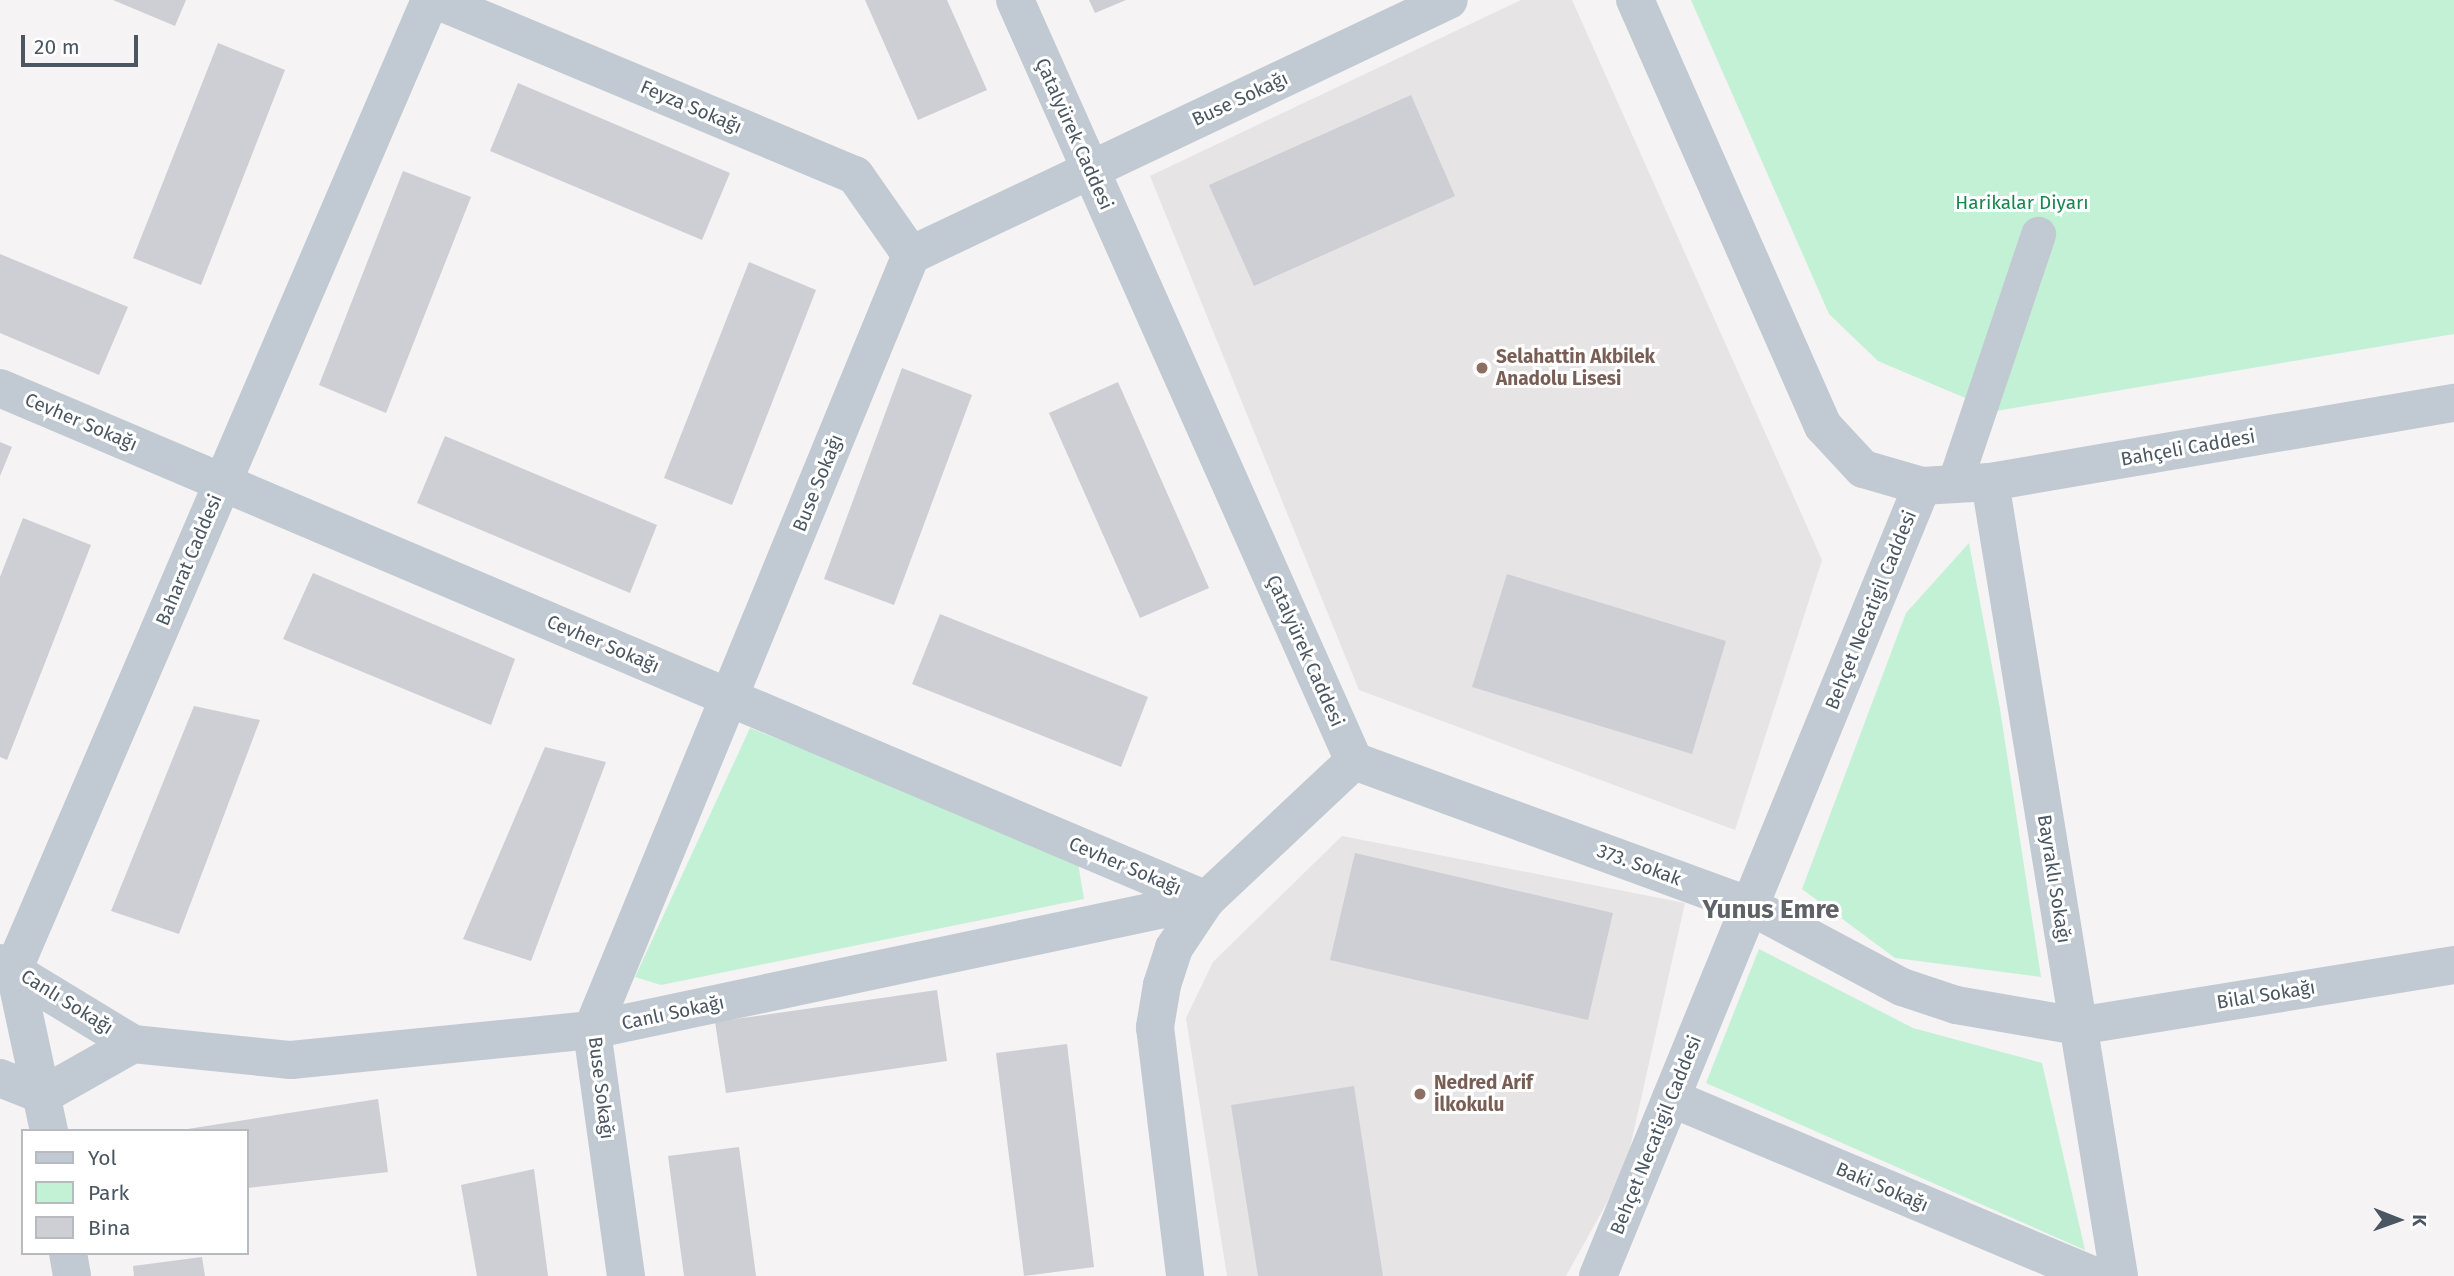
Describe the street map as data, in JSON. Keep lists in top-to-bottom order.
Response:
{
  "streets": {
    "street": [
      "Buse Sokağı",
      "Feyza Sokağı",
      "Çatalyürek Caddesi",
      "Cevher Sokağı",
      "Bahçeli Caddesi",
      "Baharat Caddesi",
      "Behçet Necatigil Caddesi",
      "373. Sokak",
      "Bayraklı Sokağı",
      "Bilal Sokağı",
      "Canlı Sokağı",
      "Baki Sokağı"
    ]
  },
  "crossings": [
    ["Buse Sokağı", "Feyza Sokağı"],
    ["Buse Sokağı", "Çatalyürek Caddesi"],
    ["Buse Sokağı", "Cevher Sokağı"],
    ["Buse Sokağı", "Canlı Sokağı"],
    ["Çatalyürek Caddesi", "373. Sokak"],
    ["Cevher Sokağı", "Baharat Caddesi"],
    ["Cevher Sokağı", "Canlı Sokağı"],
    ["Bahçeli Caddesi", "Behçet Necatigil Caddesi"],
    ["Bahçeli Caddesi", "Bayraklı Sokağı"],
    ["Baharat Caddesi", "Canlı Sokağı"],
    ["Behçet Necatigil Caddesi", "373. Sokak"],
    ["Behçet Necatigil Caddesi", "Bayraklı Sokağı"],
    ["Behçet Necatigil Caddesi", "Baki Sokağı"],
    ["373. Sokak", "Bayraklı Sokağı"],
    ["373. Sokak", "Bilal Sokağı"],
    ["Bayraklı Sokağı", "Bilal Sokağı"]
  ],
  "districts": ["Yunus Emre"],
  "parks": ["Harikalar Diyarı"],
  "places": ["Selahattin Akbilek Anadolu Lisesi", "Nedred Arif İlkokulu"],
  "legend": ["Yol", "Park", "Bina"],
  "scale_bar": "20 m",
  "north": "right"
}
